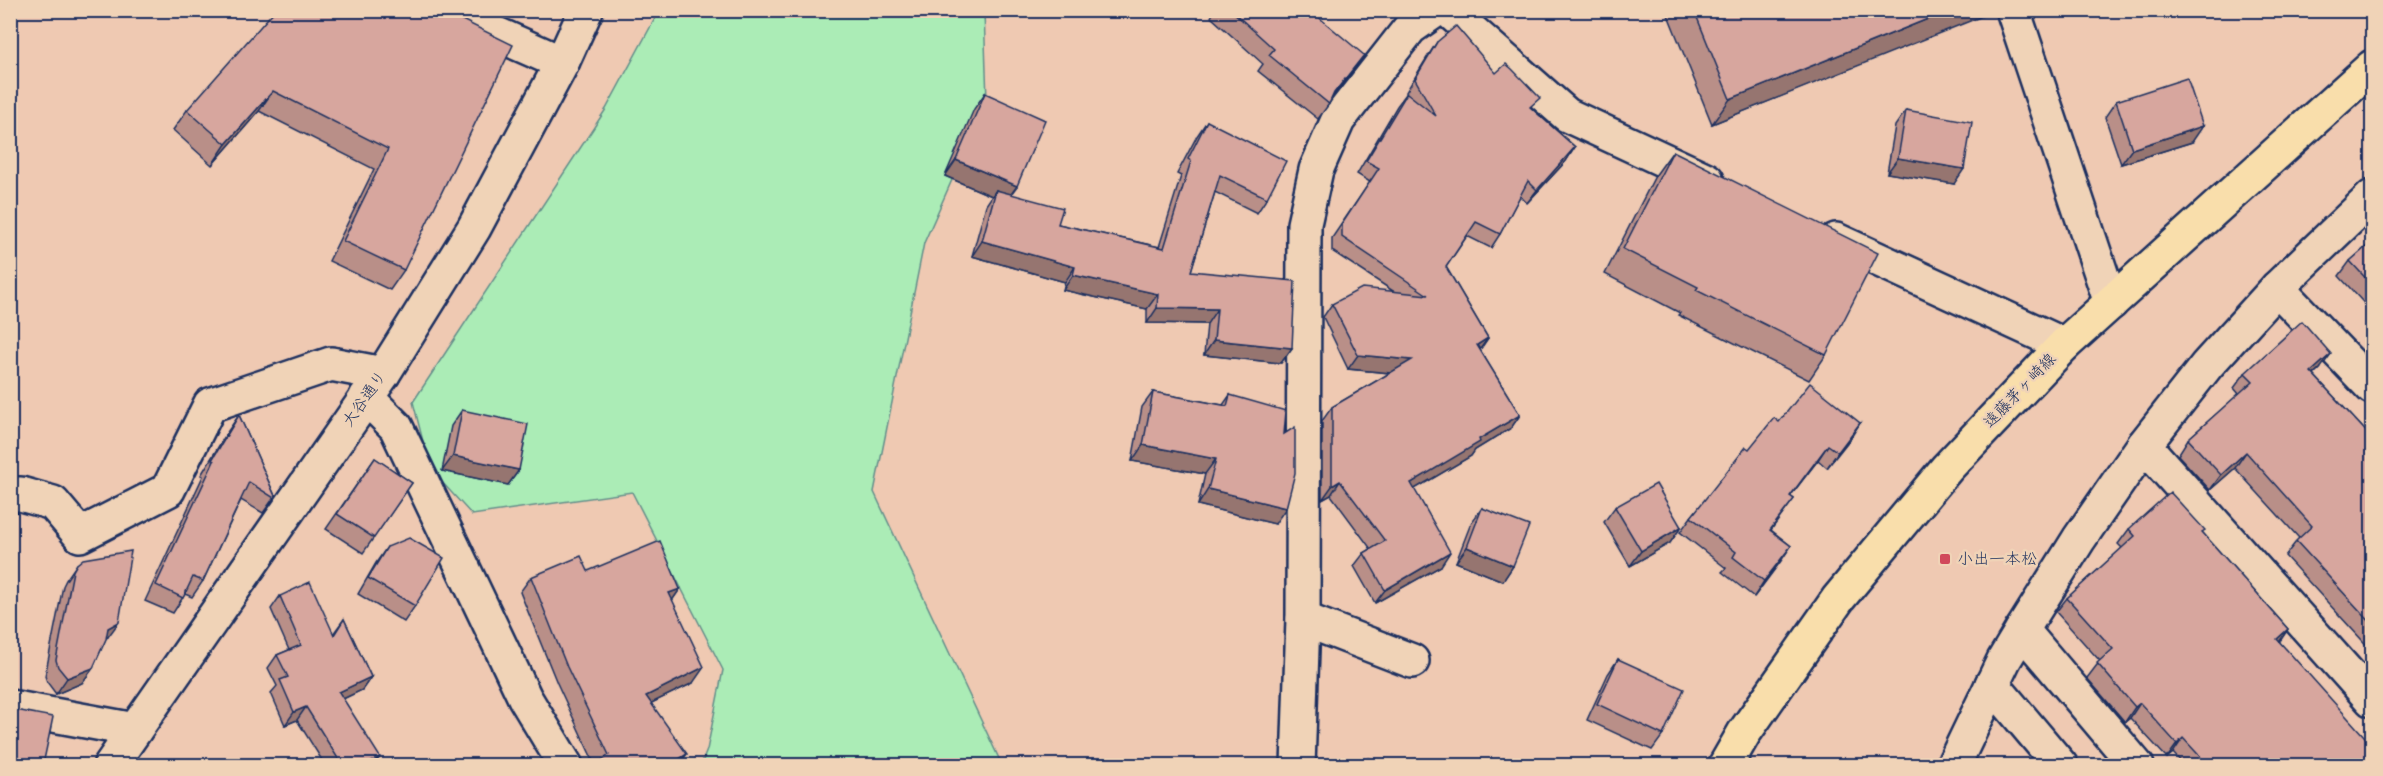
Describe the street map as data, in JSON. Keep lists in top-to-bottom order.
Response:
{
  "streets": {
    "main road": ["遠藤茅ヶ崎線"],
    "street": ["大谷通り"]
  },
  "places": {
    "transit": ["小出一本松"]
  }
}
